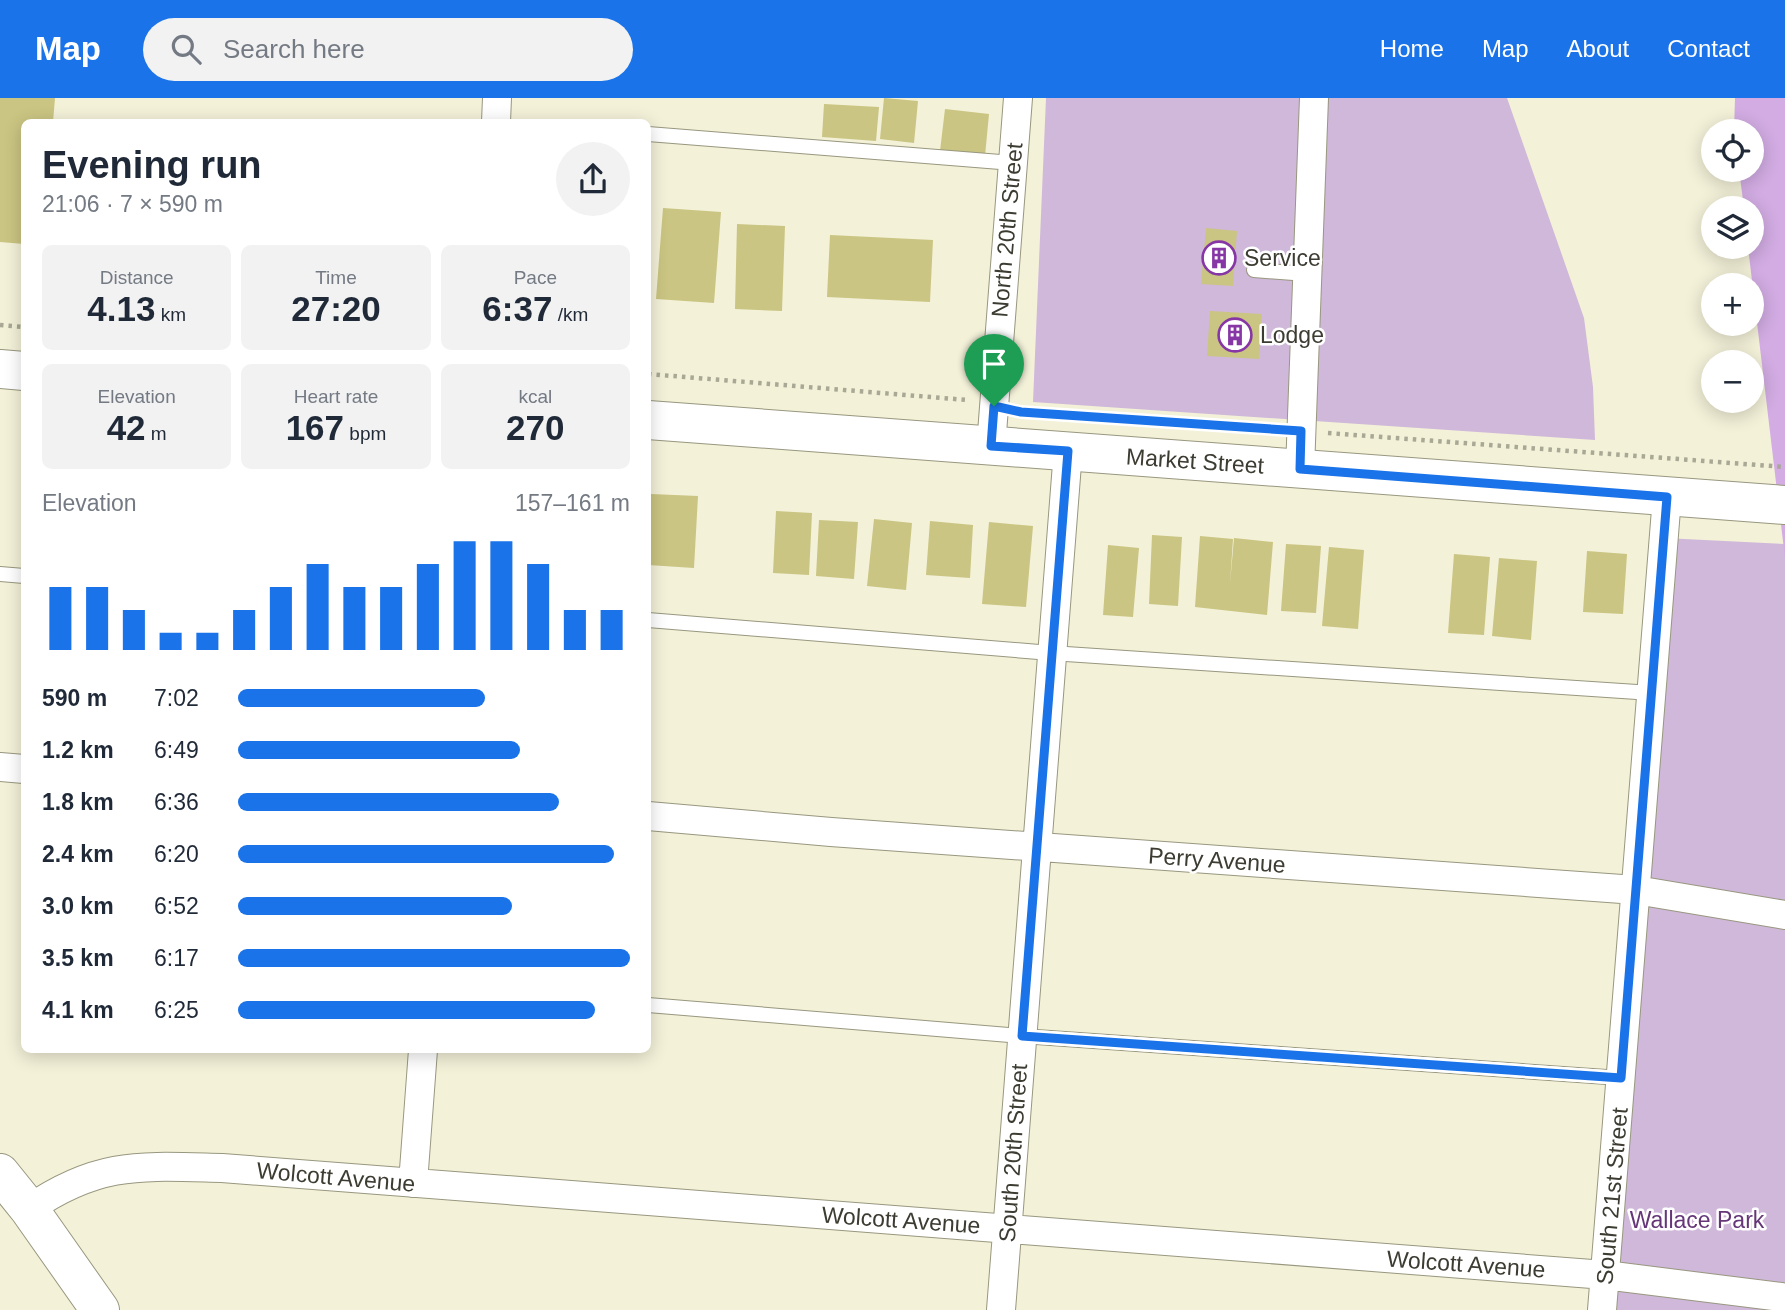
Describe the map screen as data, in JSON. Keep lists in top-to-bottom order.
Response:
{
  "streets": {
    "main road": ["Market Street"],
    "street": [
      "North 20th Street",
      "Perry Avenue",
      "South 20th Street",
      "Wolcott Avenue",
      "South 21st Street"
    ]
  },
  "crossings": [
    ["North 20th Street", "Market Street"],
    ["Market Street", "South 20th Street"],
    ["Market Street", "South 21st Street"],
    ["Perry Avenue", "South 20th Street"],
    ["Perry Avenue", "South 21st Street"],
    ["South 20th Street", "Wolcott Avenue"],
    ["Wolcott Avenue", "South 21st Street"]
  ],
  "parks": ["Wallace Park"],
  "places": {
    "building": ["Service", "Lodge"]
  },
  "page": {
    "header": "Map",
    "search": "Search here",
    "nav": [
      "Home",
      "Map",
      "About",
      "Contact"
    ],
    "map_buttons": ["+", "−"],
    "heading": ["Evening run", "21:06 · 7 × 590 m"],
    "stats": [
      ["Distance", "4.13 km"],
      ["Time", "27:20"],
      ["Pace", "6:37 /km"],
      ["Elevation", "42 m"],
      ["Heart rate", "167 bpm"],
      ["kcal", "270"]
    ],
    "chart": ["Elevation", "157–161 m"],
    "list": [
      {
        "name": "590 m",
        "note": "7:02"
      },
      {
        "name": "1.2 km",
        "note": "6:49"
      },
      {
        "name": "1.8 km",
        "note": "6:36"
      },
      {
        "name": "2.4 km",
        "note": "6:20"
      },
      {
        "name": "3.0 km",
        "note": "6:52"
      },
      {
        "name": "3.5 km",
        "note": "6:17"
      },
      {
        "name": "4.1 km",
        "note": "6:25"
      }
    ]
  }
}
